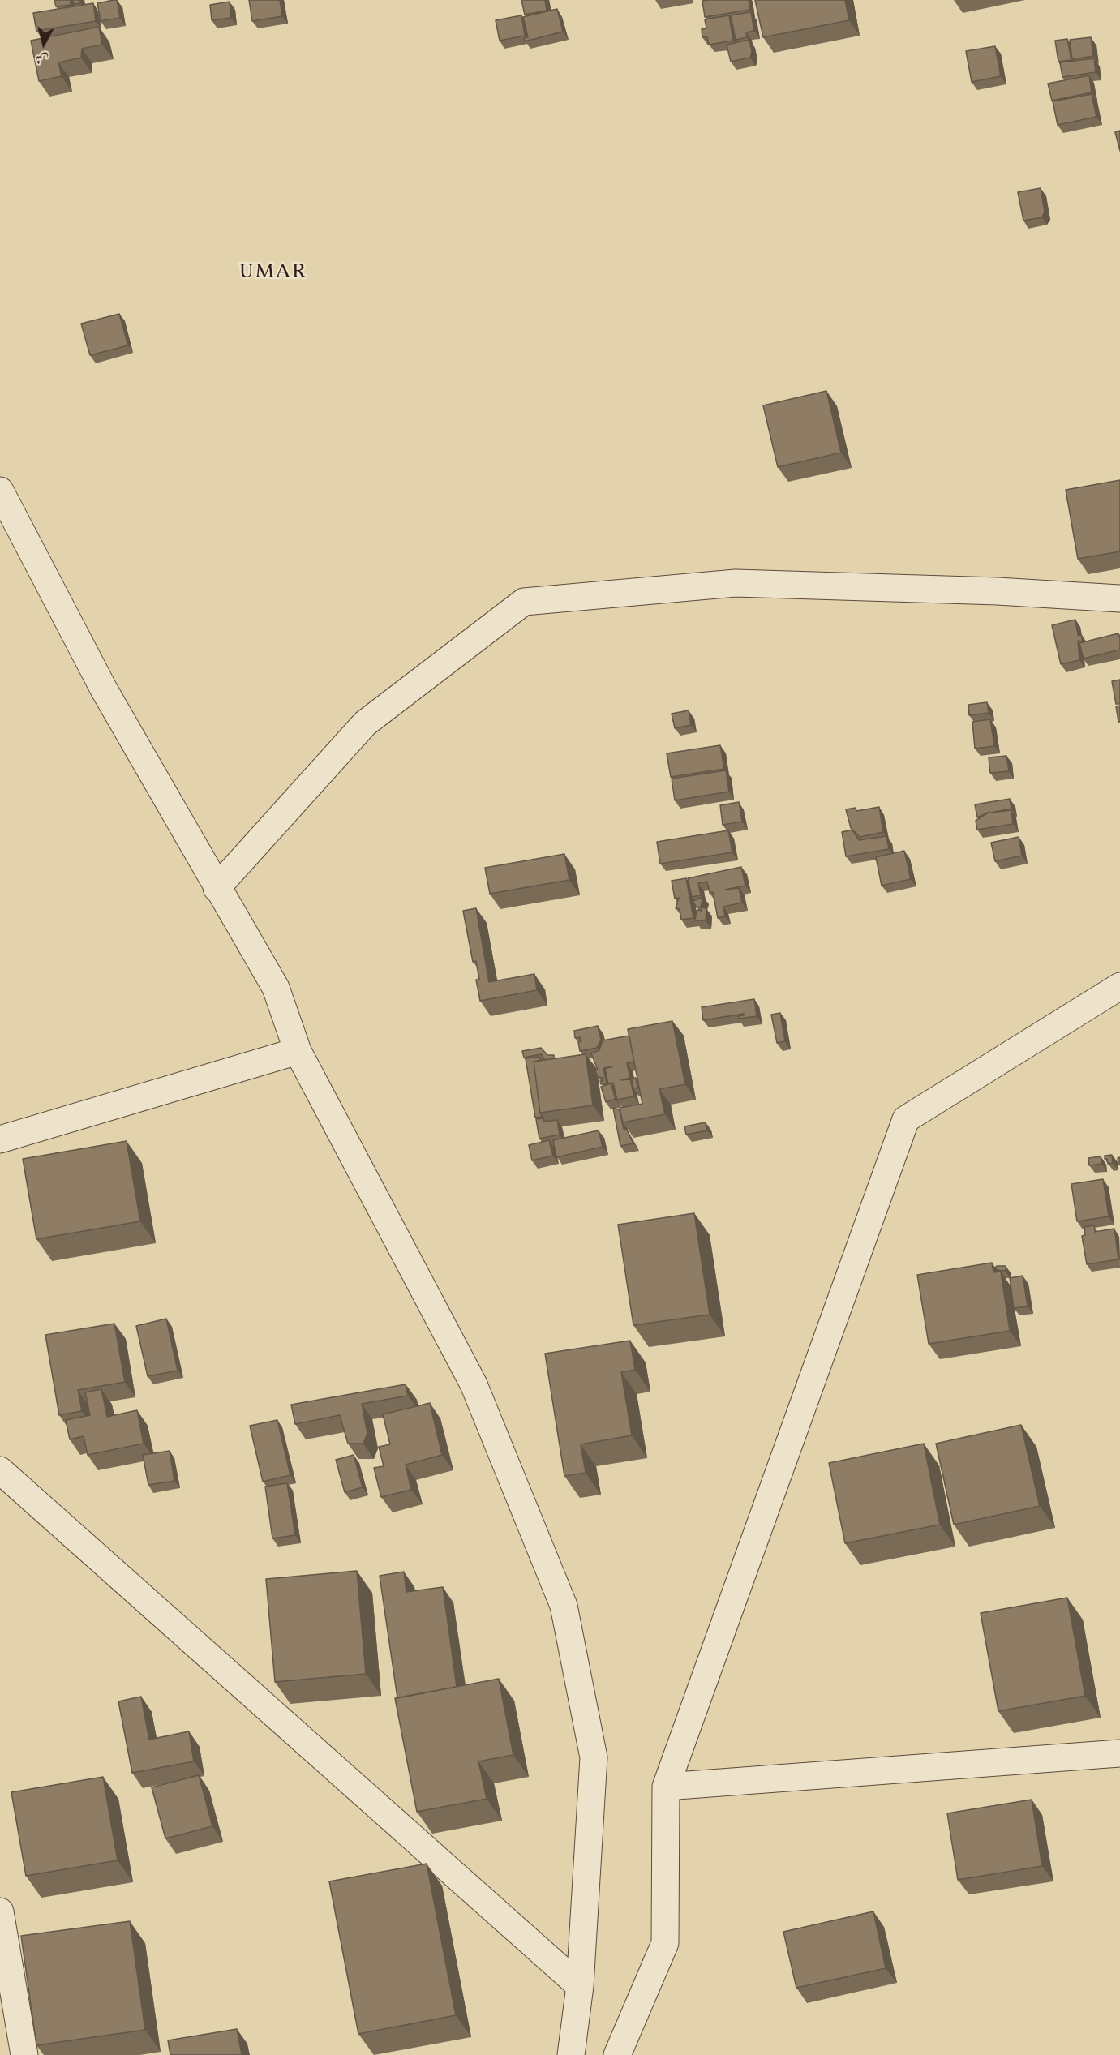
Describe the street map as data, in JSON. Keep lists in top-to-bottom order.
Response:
{
  "districts": ["UMAR"],
  "north": "bottom"
}
